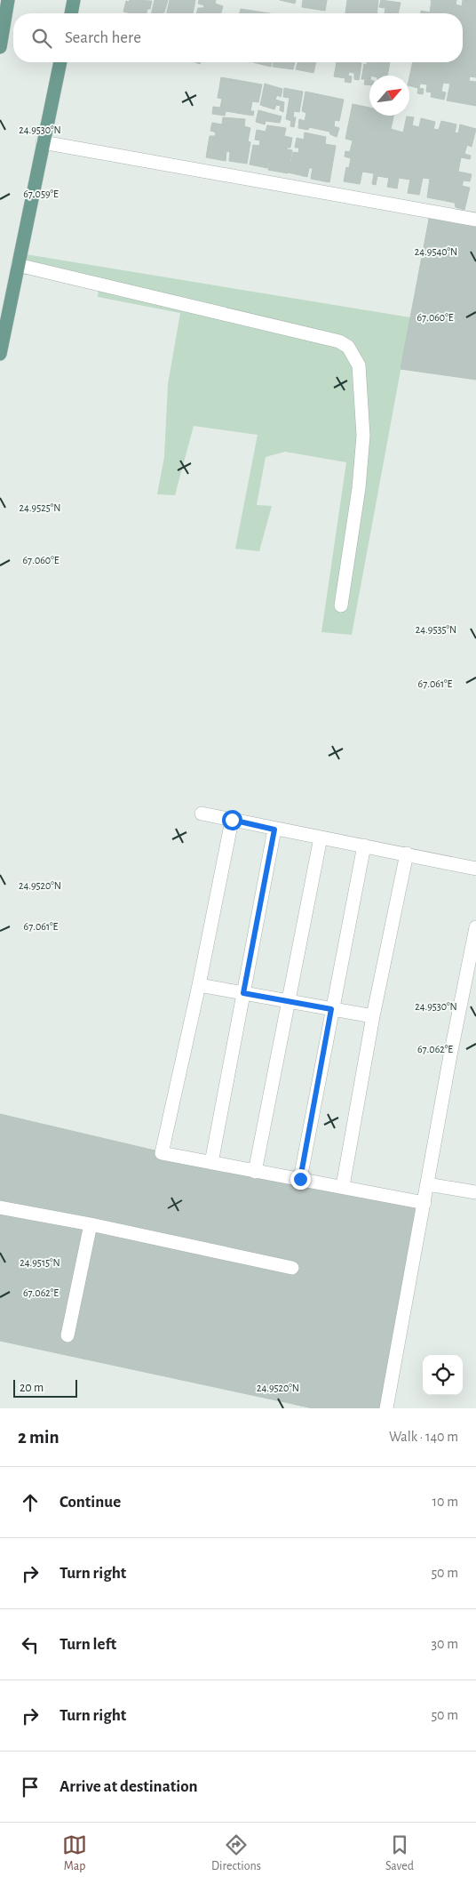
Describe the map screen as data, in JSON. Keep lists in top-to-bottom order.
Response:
{
  "scale_bar": "20 m",
  "north": "top right",
  "page": {
    "search": "Search here",
    "scale": "20 m",
    "heading": ["2 min", "Walk · 140 m"],
    "list": [
      ["Continue", "10 m"],
      ["Turn right", "50 m"],
      ["Turn left", "30 m"],
      ["Turn right", "50 m"],
      "Arrive at destination"
    ],
    "nav": ["Map", "Directions", "Saved"]
  },
  "coordinates": [
    "24.9530°N",
    "67.059°E",
    "24.9540°N",
    "67.060°E",
    "24.9525°N",
    "24.9535°N",
    "67.061°E",
    "24.9520°N",
    "67.062°E",
    "24.9515°N"
  ]
}
